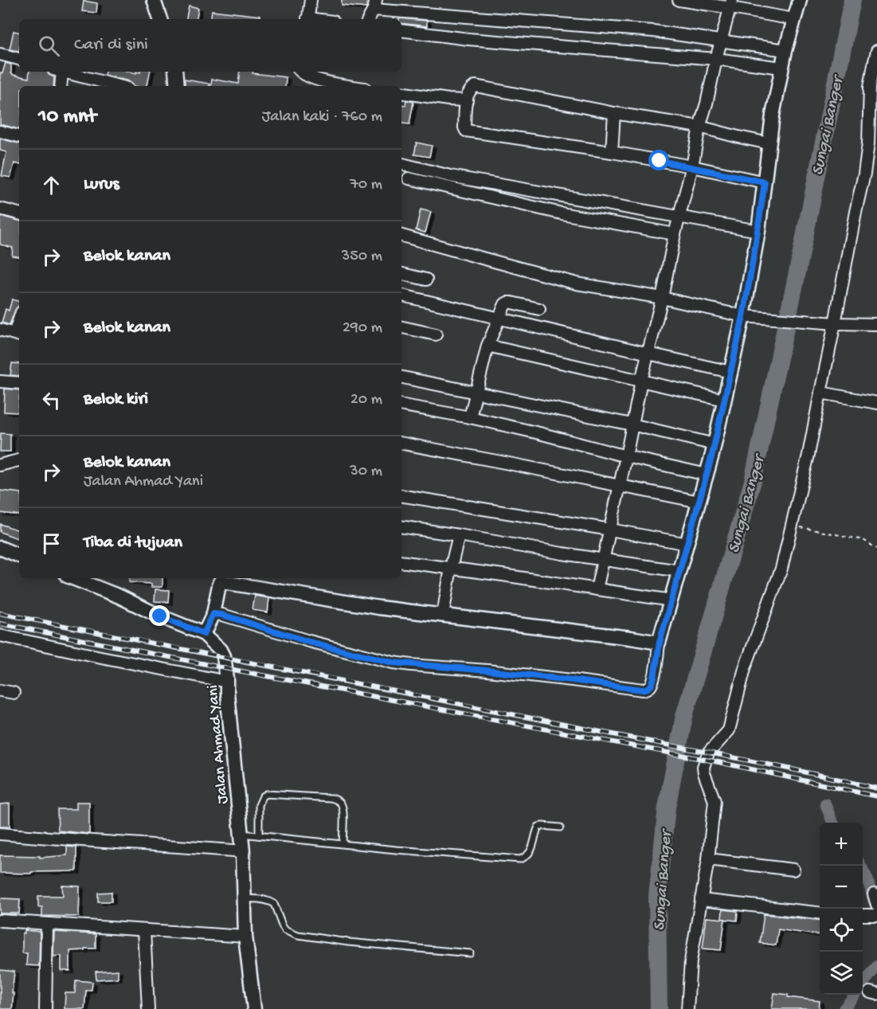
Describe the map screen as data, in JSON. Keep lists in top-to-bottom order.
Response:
{
  "streets": {
    "street": ["Jalan Ahmad Yani"]
  },
  "water": ["Sungai Banger"],
  "page": {
    "search": "Cari di sini",
    "heading": ["10 mnt", "Jalan kaki · 760 m"],
    "list": [
      ["Lurus", "70 m"],
      ["Belok kanan", "350 m"],
      ["Belok kanan", "290 m"],
      ["Belok kiri", "20 m"],
      ["Belok kanan", "Jalan Ahmad Yani", "30 m"],
      "Tiba di tujuan"
    ],
    "map_buttons": ["+", "−"]
  }
}
